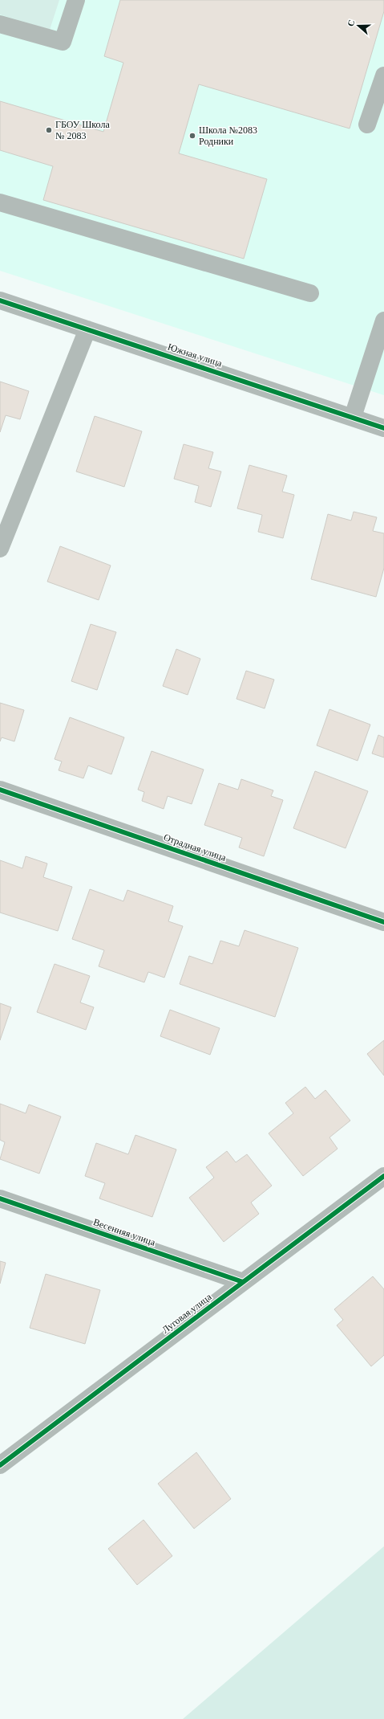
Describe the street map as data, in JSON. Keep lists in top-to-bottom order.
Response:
{
  "streets": {
    "street": [
      "Южная улица",
      "Отрадная улица",
      "Весенняя улица",
      "Луговая улица"
    ]
  },
  "crossings": [
    ["Весенняя улица", "Луговая улица"]
  ],
  "places": ["ГБОУ Школа № 2083", "Школа №2083 Родники"],
  "north": "left"
}
